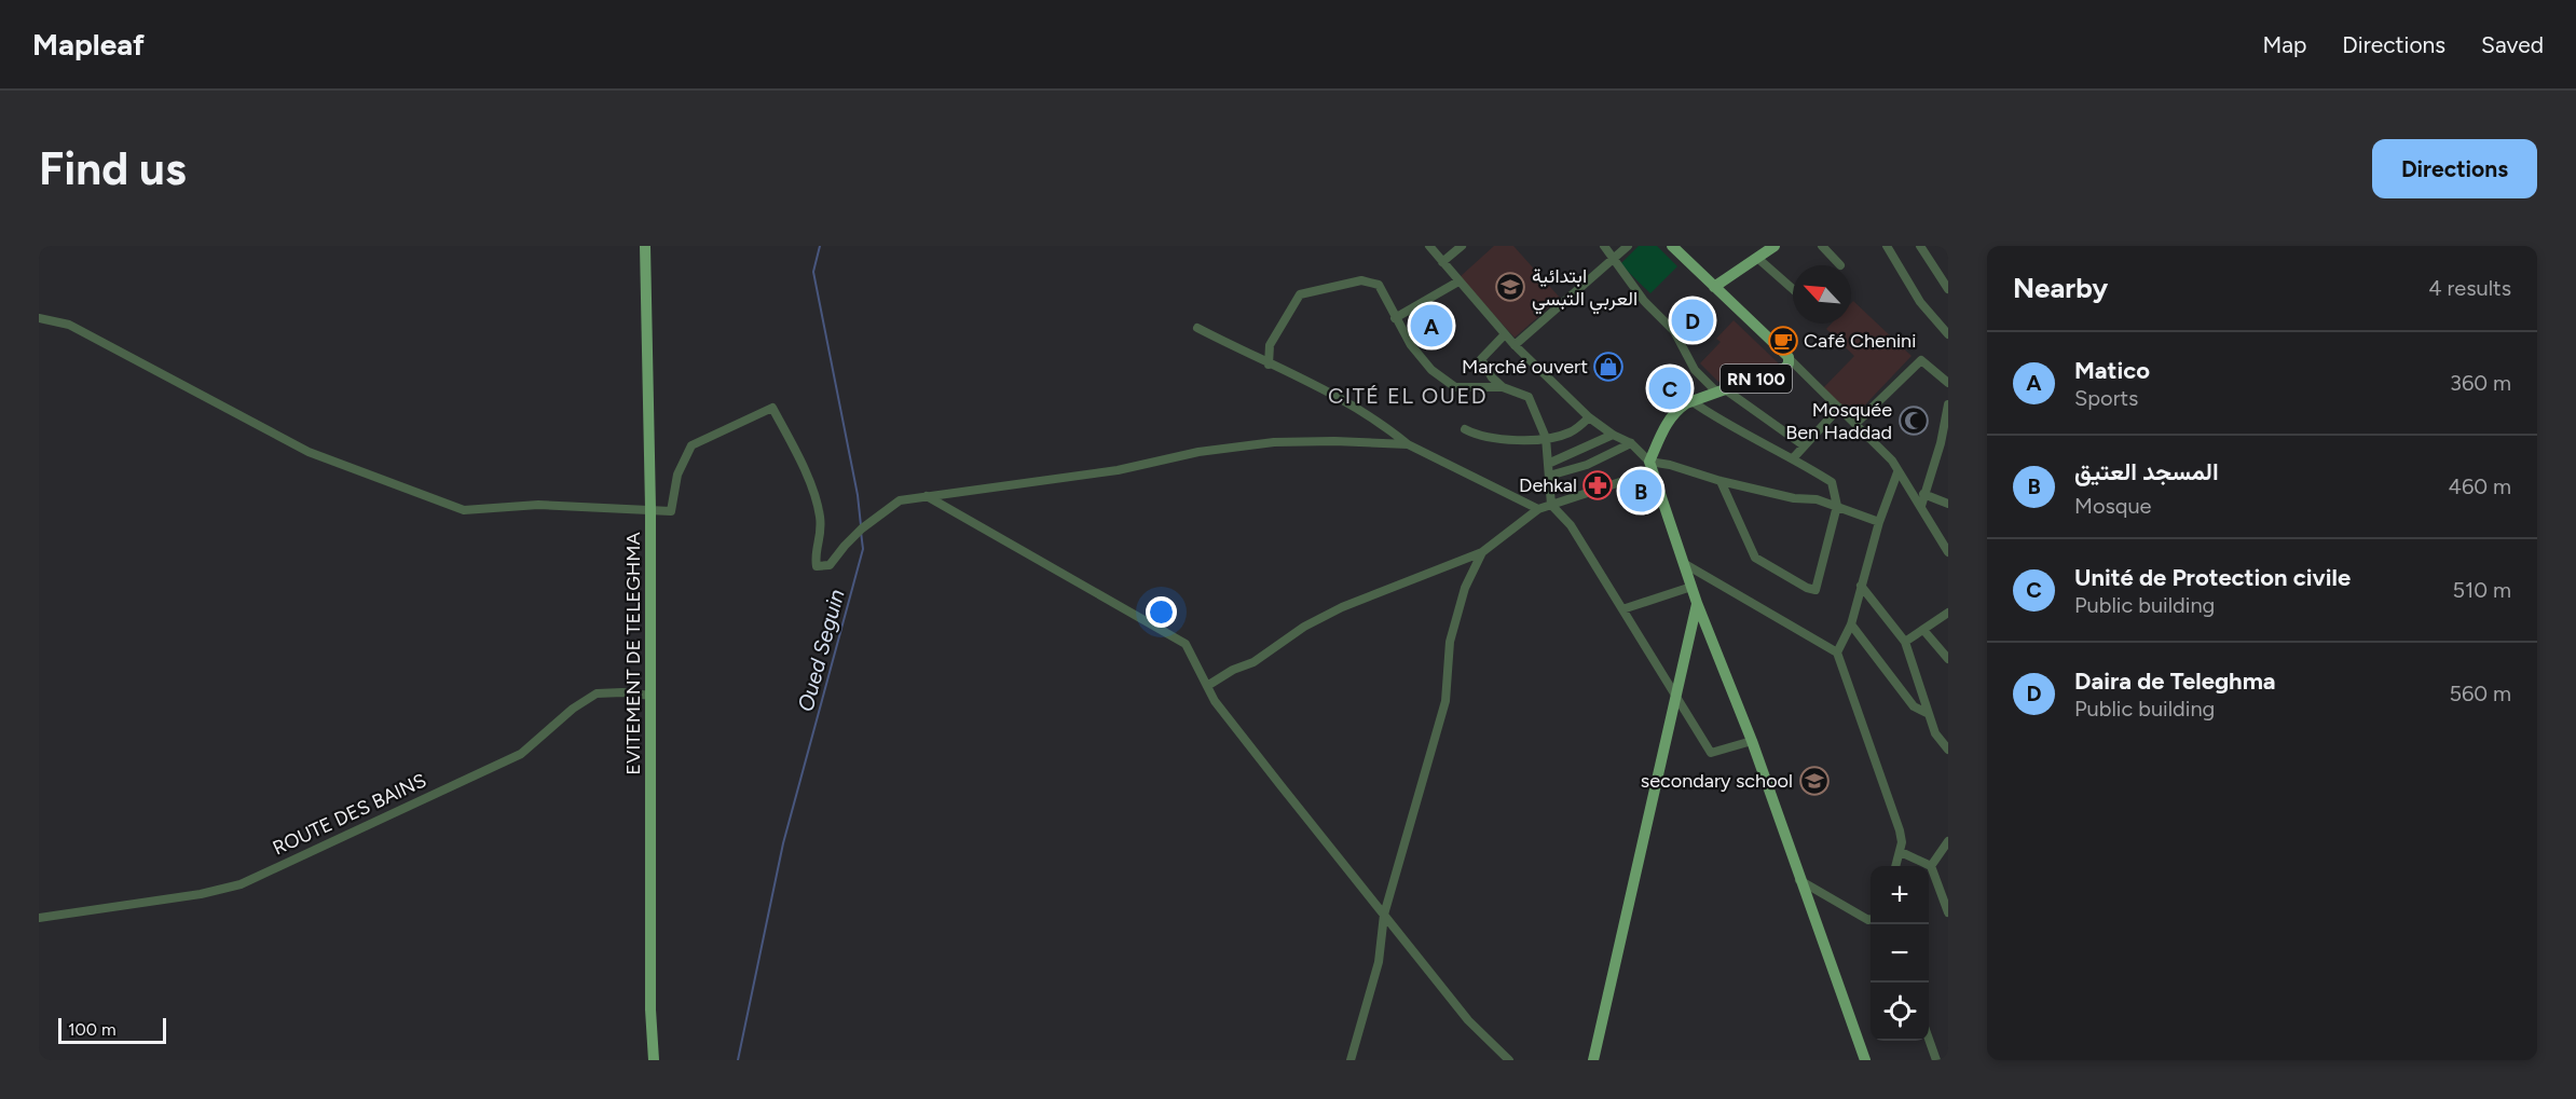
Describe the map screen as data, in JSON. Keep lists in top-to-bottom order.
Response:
{
  "streets": {
    "main road": ["RN 100", "EVITEMENT DE TELEGHMA"],
    "street": ["ROUTE DES BAINS"]
  },
  "crossings": [
    ["EVITEMENT DE TELEGHMA", "ROUTE DES BAINS"]
  ],
  "districts": ["CITÉ EL OUED"],
  "water": ["Oued Seguin"],
  "places": {
    "school or university": ["ابتدائية العربي التبسي", "secondary school"],
    "cafe": ["Café Chenini"],
    "shop": ["Marché ouvert"],
    "mosque": ["Mosquée Ben Haddad"],
    "pharmacy": ["Dehkal"]
  },
  "scale_bar": "100 m",
  "north": "top left",
  "page": {
    "header": "Mapleaf",
    "nav": ["Map", "Directions", "Saved"],
    "buttons": "Directions",
    "title": "Find us",
    "heading": ["Nearby", "4 results"],
    "pins": [
      "D",
      "A",
      "C",
      "B"
    ],
    "list": [
      {
        "mark": "A",
        "name": "Matico",
        "note": "Sports",
        "value": "360 m"
      },
      {
        "mark": "B",
        "name": "المسجد العتيق",
        "note": "Mosque",
        "value": "460 m"
      },
      {
        "mark": "C",
        "name": "Unité de Protection civile",
        "note": "Public building",
        "value": "510 m"
      },
      {
        "mark": "D",
        "name": "Daira de Teleghma",
        "note": "Public building",
        "value": "560 m"
      }
    ],
    "map_buttons": ["+", "−"],
    "scale": "100 m"
  }
}
